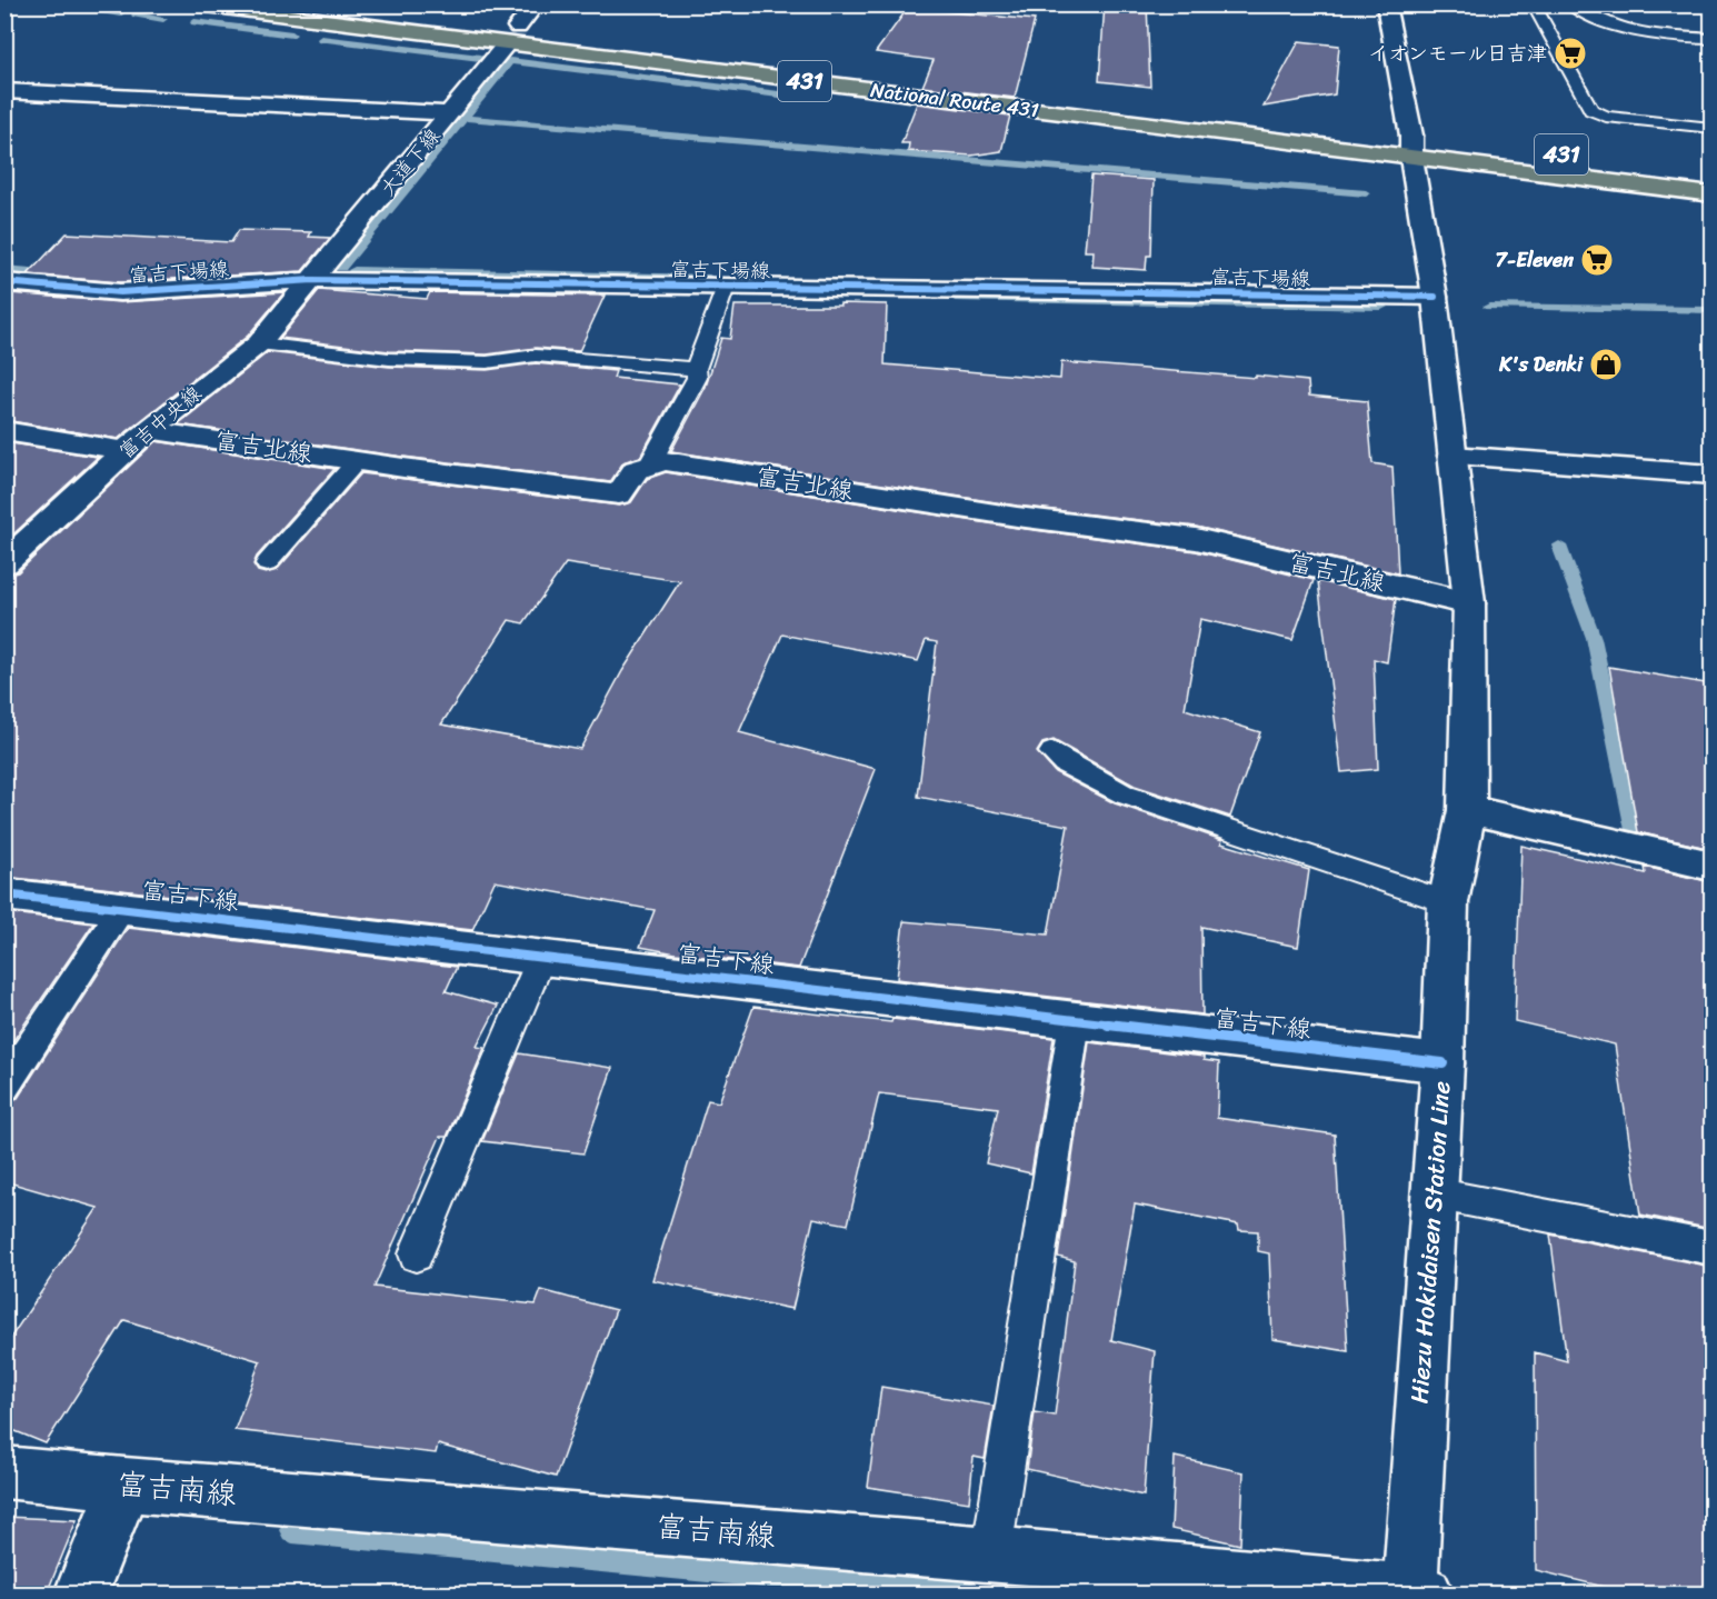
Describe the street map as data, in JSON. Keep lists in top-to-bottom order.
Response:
{
  "streets": {
    "highway": ["431", "National Route 431"],
    "street": [
      "大道下線",
      "富吉下場線",
      "富吉中央線",
      "富吉北線",
      "富吉下線",
      "Hiezu Hokidaisen Station Line",
      "富吉南線"
    ]
  },
  "crossings": [
    ["National Route 431", "大道下線"],
    ["National Route 431", "Hiezu Hokidaisen Station Line"],
    ["大道下線", "富吉下場線"],
    ["大道下線", "富吉中央線"],
    ["富吉下場線", "富吉中央線"],
    ["富吉下場線", "Hiezu Hokidaisen Station Line"],
    ["富吉中央線", "富吉北線"],
    ["富吉北線", "Hiezu Hokidaisen Station Line"],
    ["富吉下線", "Hiezu Hokidaisen Station Line"],
    ["Hiezu Hokidaisen Station Line", "富吉南線"]
  ],
  "places": {
    "supermarket": ["イオンモール日吉津", "7-Eleven"],
    "shop": ["K's Denki"]
  }
}
